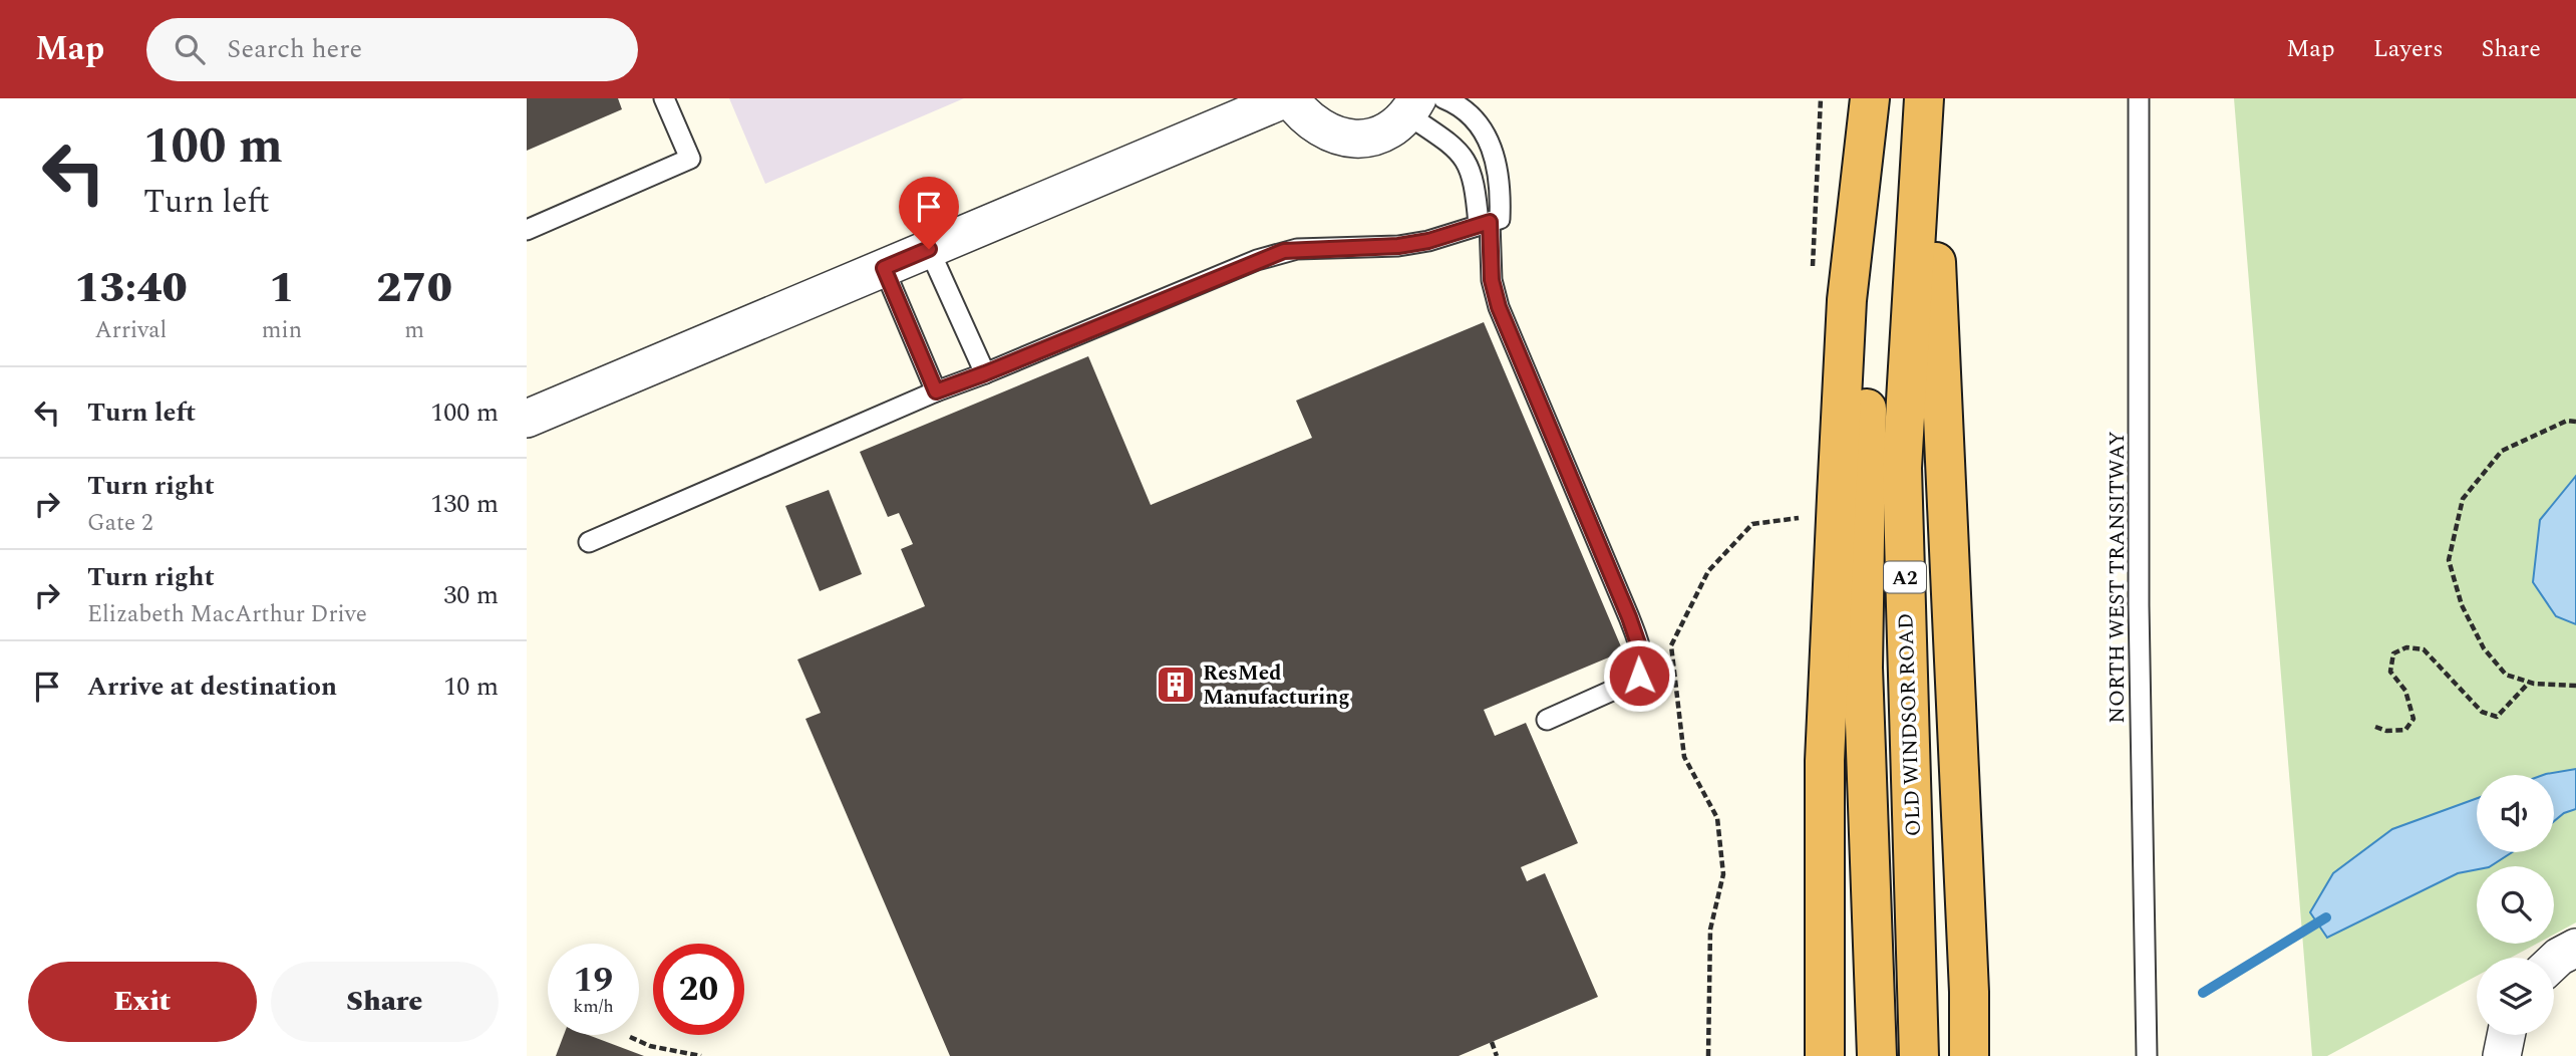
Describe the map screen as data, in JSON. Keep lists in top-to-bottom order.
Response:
{
  "streets": {
    "highway": ["A2", "OLD WINDSOR ROAD"],
    "lane": ["NORTH WEST TRANSITWAY"]
  },
  "places": {
    "building": ["ResMed Manufacturing"]
  },
  "page": {
    "header": "Map",
    "search": "Search here",
    "nav": ["Map", "Layers", "Share"],
    "turn": ["100 m", "Turn left"],
    "eta": [
      "13:40",
      "Arrival",
      "1",
      "min",
      "270",
      "m"
    ],
    "list": [
      {
        "name": "Turn left",
        "value": "100 m"
      },
      {
        "name": "Turn right",
        "note": "Gate 2",
        "value": "130 m"
      },
      {
        "name": "Turn right",
        "note": "Elizabeth MacArthur Drive",
        "value": "30 m"
      },
      {
        "name": "Arrive at destination",
        "value": "10 m"
      }
    ],
    "speed": "19 km/h",
    "limit": "20",
    "buttons": ["Exit", "Share"]
  }
}
